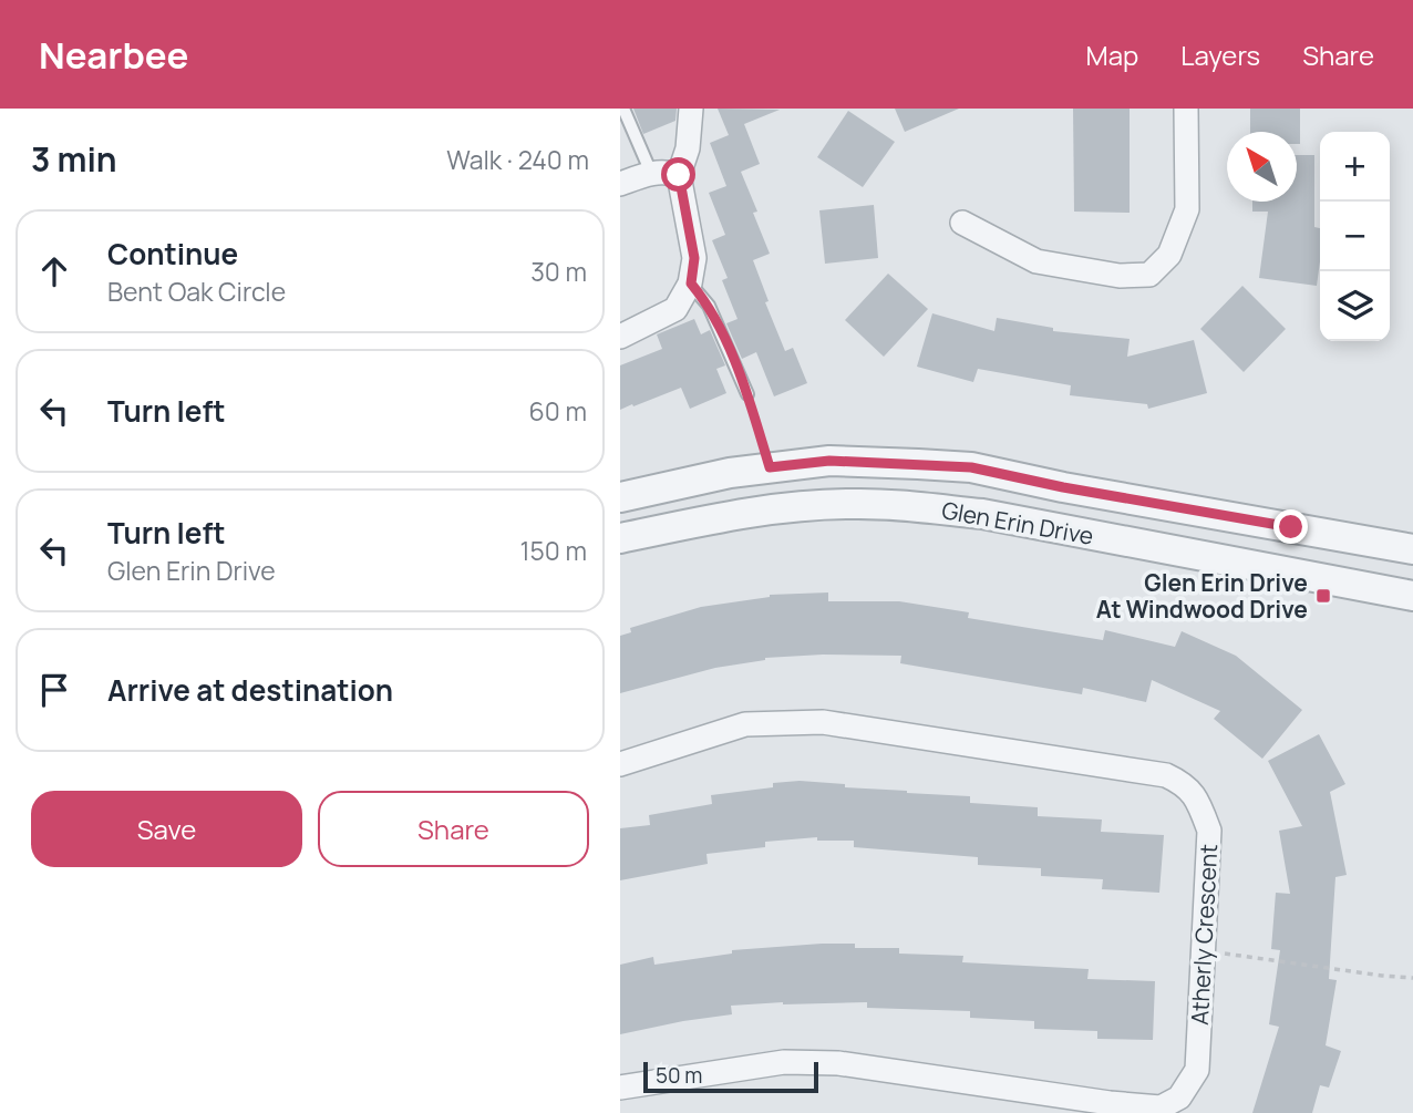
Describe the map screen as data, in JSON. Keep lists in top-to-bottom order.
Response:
{
  "streets": {
    "street": ["Glen Erin Drive", "Atherly Crescent"]
  },
  "places": {
    "transit": ["Glen Erin Drive At Windwood Drive"]
  },
  "scale_bar": "50 m",
  "north": "top left",
  "page": {
    "header": "Nearbee",
    "nav": ["Map", "Layers", "Share"],
    "heading": ["3 min", "Walk · 240 m"],
    "map_buttons": ["+", "−"],
    "list": [
      ["Continue", "Bent Oak Circle", "30 m"],
      ["Turn left", "60 m"],
      ["Turn left", "Glen Erin Drive", "150 m"],
      "Arrive at destination"
    ],
    "buttons": ["Save", "Share"],
    "scale": "50 m"
  }
}
